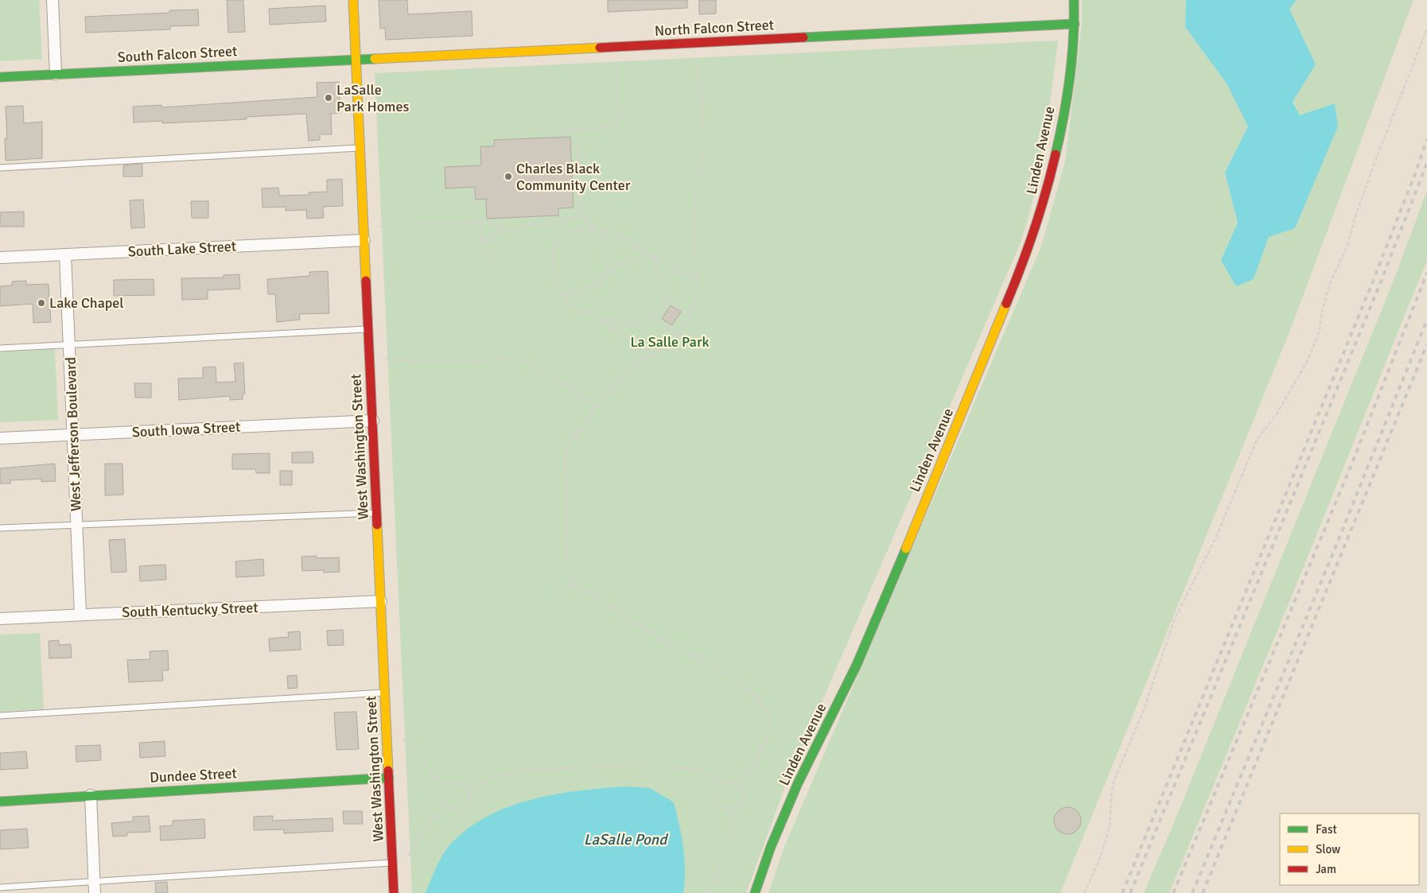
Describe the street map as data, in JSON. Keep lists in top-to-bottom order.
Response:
{
  "streets": {
    "street": [
      "North Falcon Street",
      "South Falcon Street",
      "Linden Avenue",
      "South Lake Street",
      "South Iowa Street",
      "West Jefferson Boulevard",
      "West Washington Street",
      "South Kentucky Street",
      "Dundee Street"
    ]
  },
  "crossings": [
    ["North Falcon Street", "South Falcon Street"],
    ["North Falcon Street", "Linden Avenue"],
    ["North Falcon Street", "West Washington Street"],
    ["South Falcon Street", "West Washington Street"],
    ["South Lake Street", "West Jefferson Boulevard"],
    ["South Lake Street", "West Washington Street"],
    ["South Iowa Street", "West Jefferson Boulevard"],
    ["South Iowa Street", "West Washington Street"],
    ["West Jefferson Boulevard", "South Kentucky Street"],
    ["West Washington Street", "South Kentucky Street"],
    ["West Washington Street", "Dundee Street"]
  ],
  "water": ["LaSalle Pond"],
  "parks": ["La Salle Park"],
  "places": ["LaSalle Park Homes", "Charles Black Community Center", "Lake Chapel"],
  "legend": ["Fast", "Slow", "Jam"]
}
